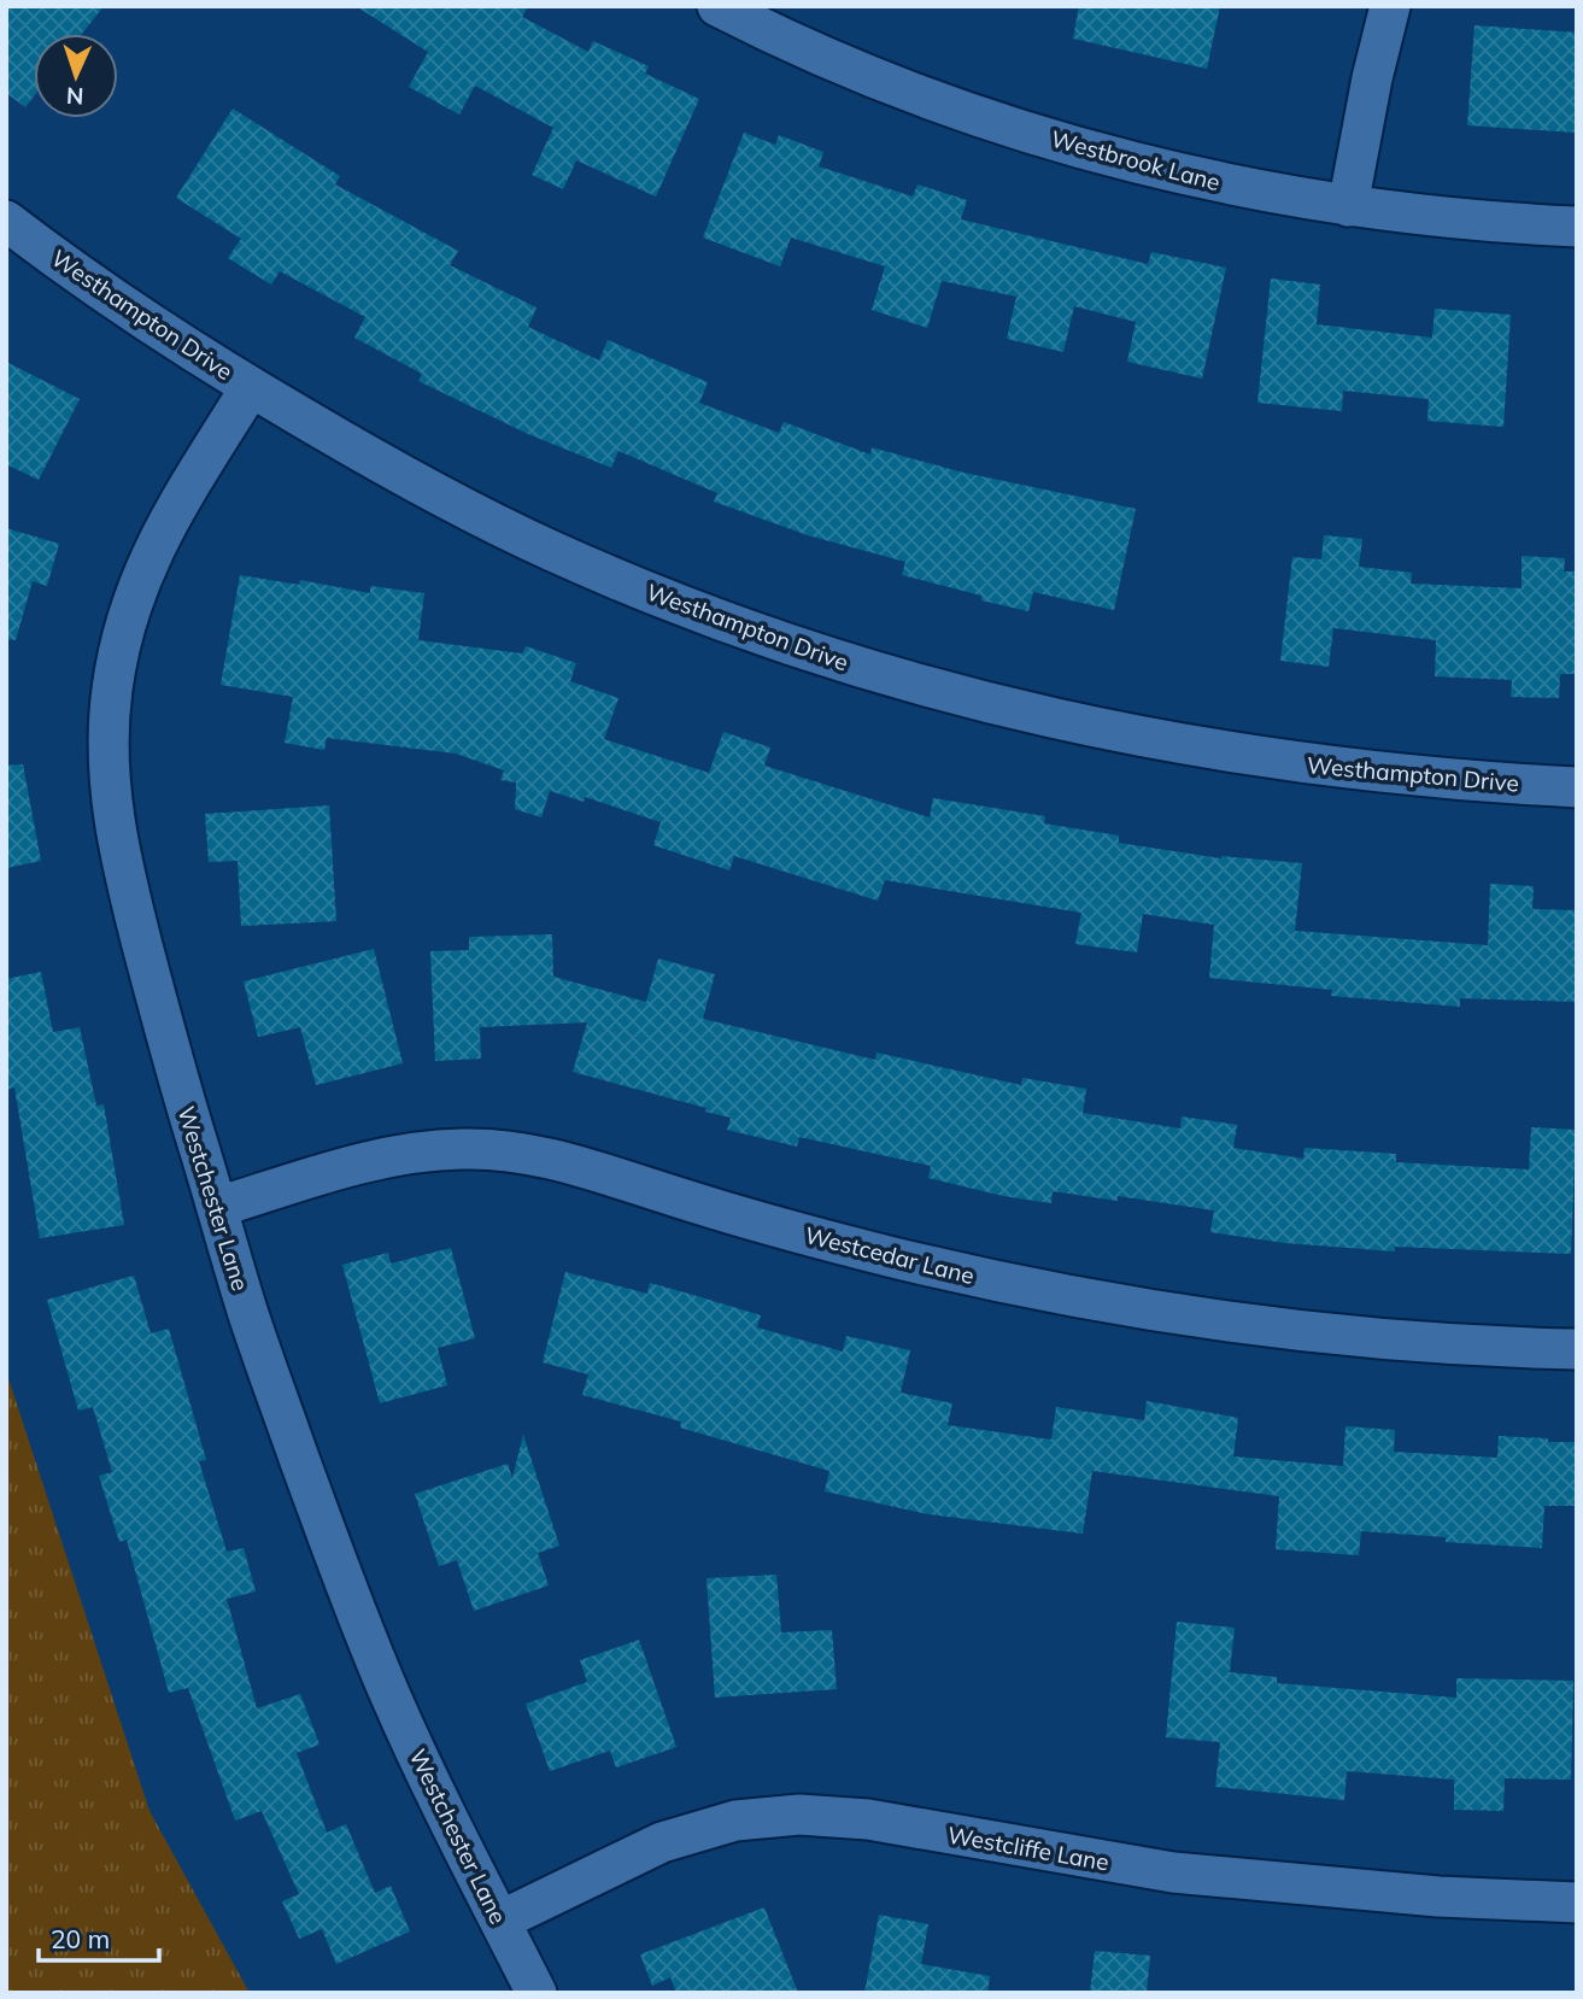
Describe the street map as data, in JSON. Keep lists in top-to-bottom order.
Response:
{
  "streets": {
    "street": [
      "Westbrook Lane",
      "Westhampton Drive",
      "Westchester Lane",
      "Westcedar Lane",
      "Westcliffe Lane"
    ]
  },
  "crossings": [
    ["Westhampton Drive", "Westchester Lane"],
    ["Westchester Lane", "Westcedar Lane"],
    ["Westchester Lane", "Westcliffe Lane"]
  ],
  "scale_bar": "20 m",
  "north": "bottom"
}
